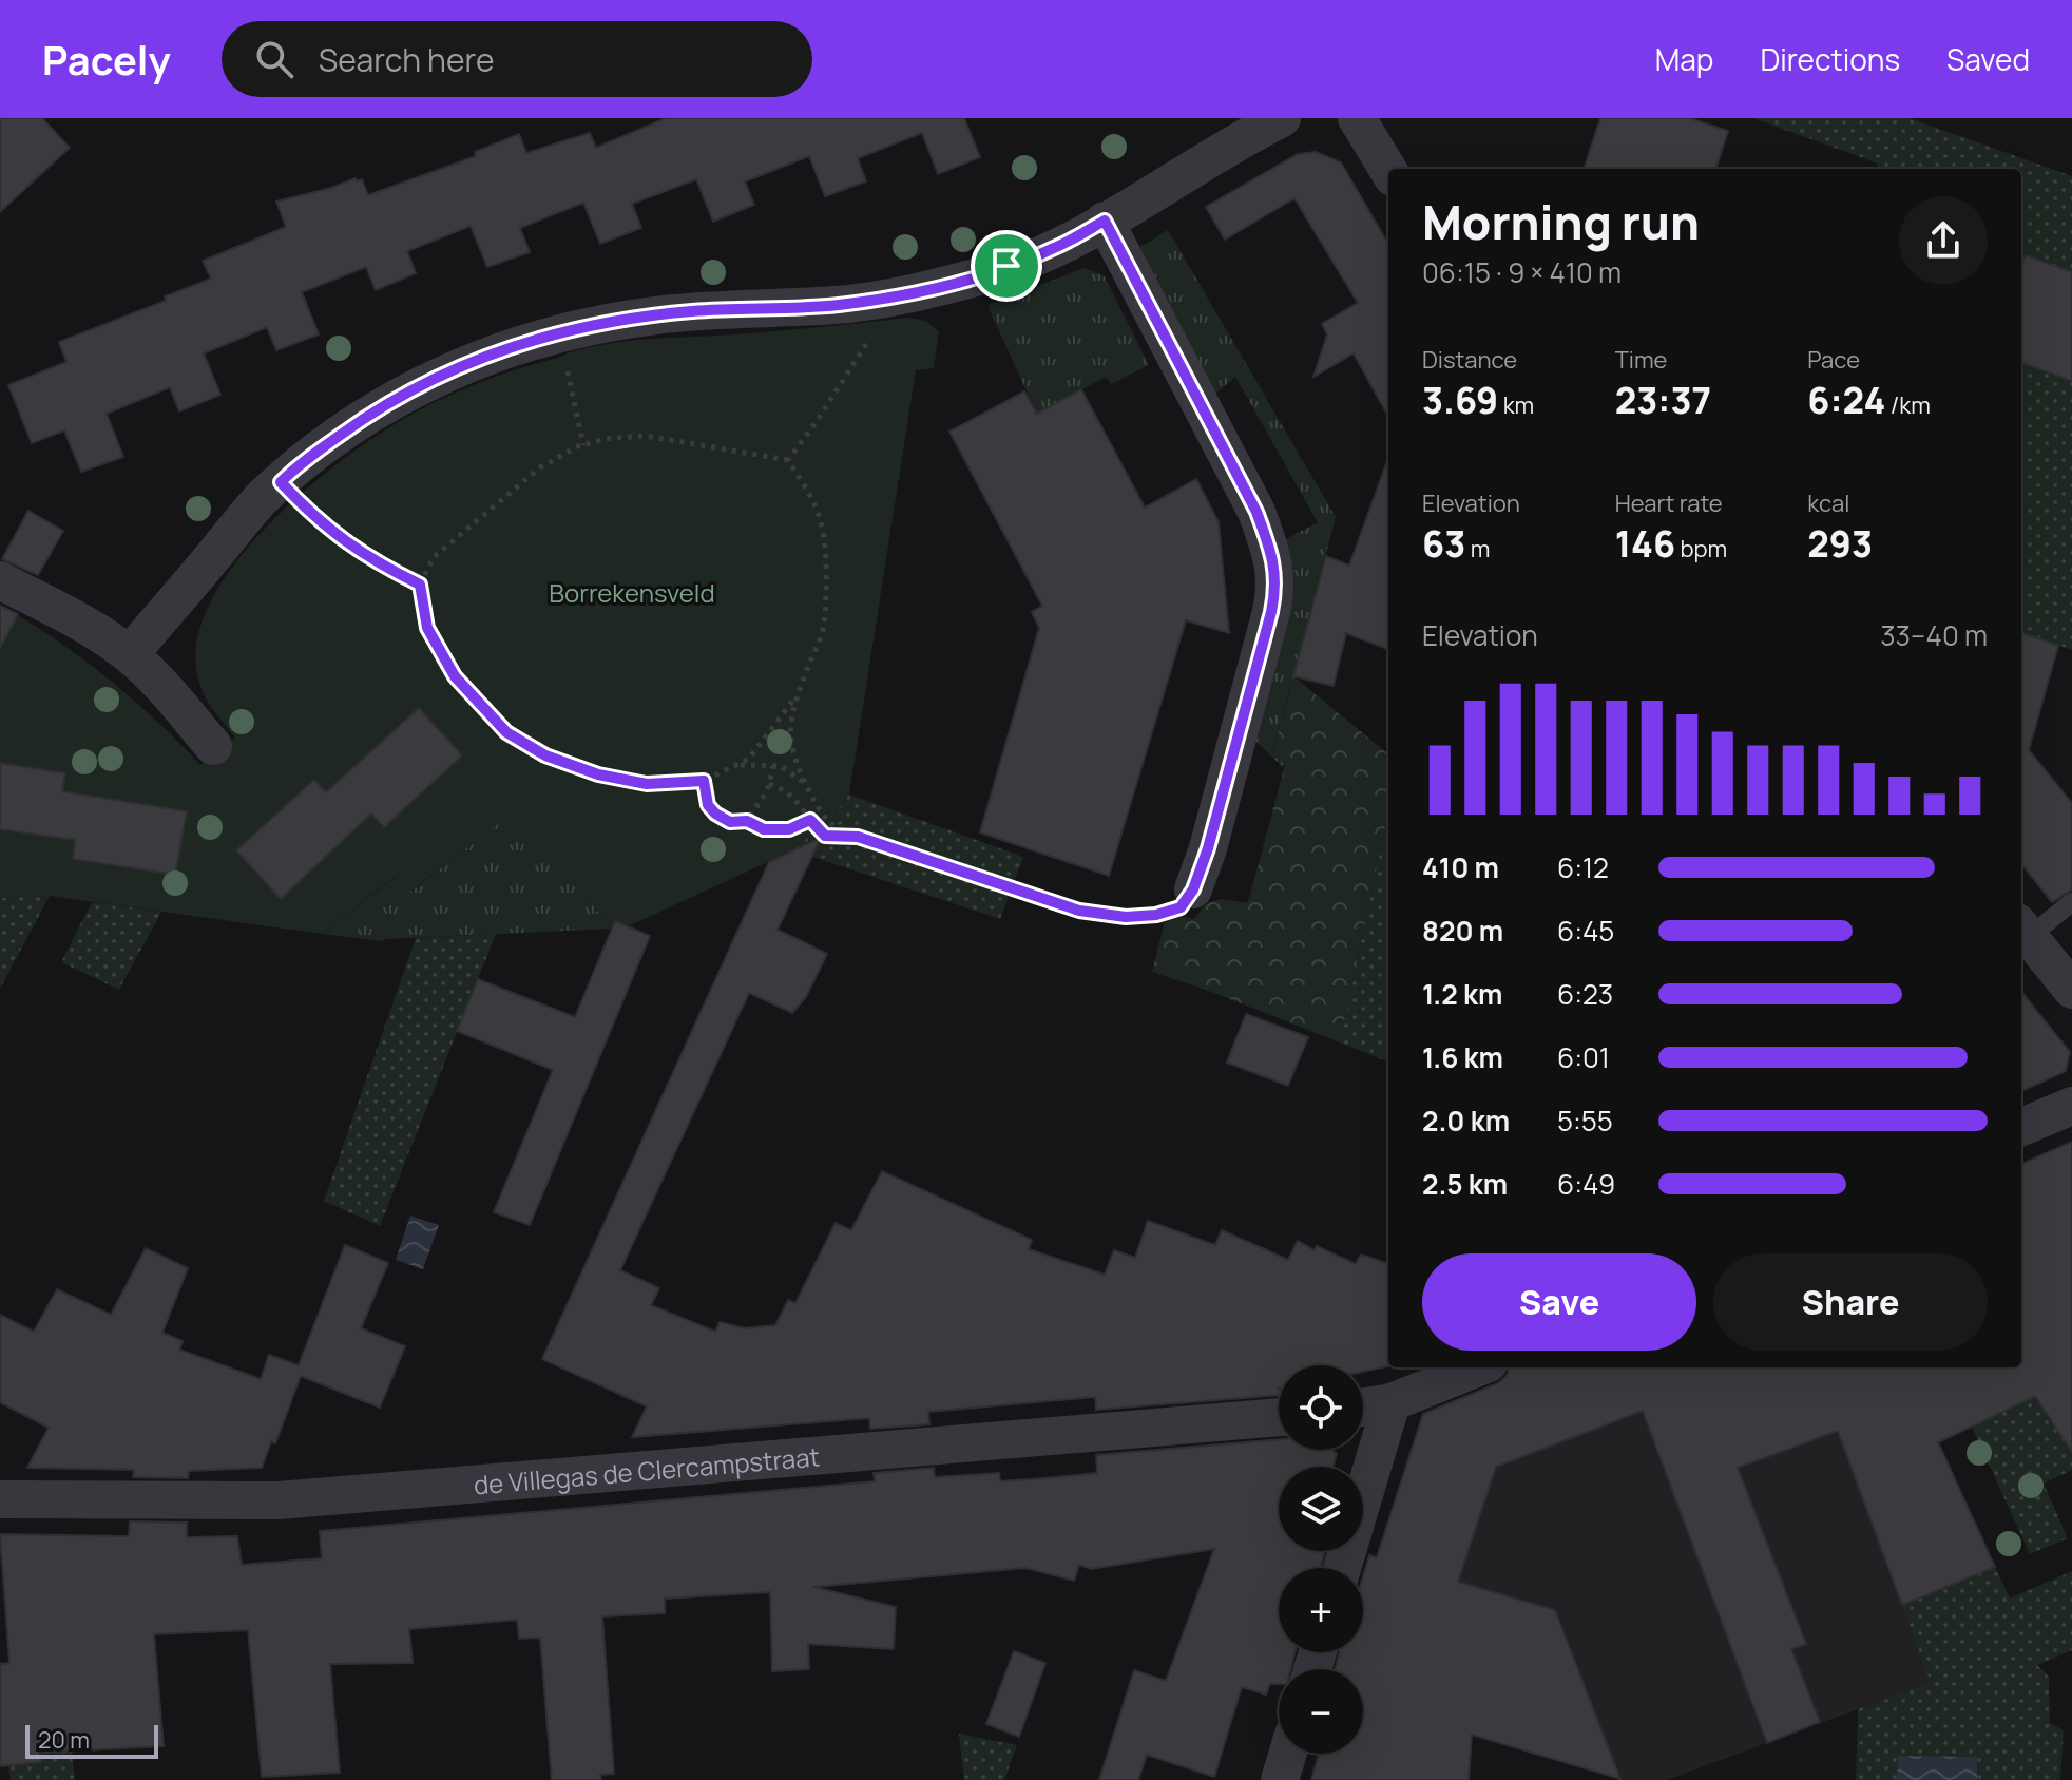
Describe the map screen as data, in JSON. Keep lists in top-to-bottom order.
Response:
{
  "streets": {
    "street": ["de Villegas de Clercampstraat"]
  },
  "parks": ["Borrekensveld"],
  "scale_bar": "20 m",
  "page": {
    "header": "Pacely",
    "search": "Search here",
    "nav": ["Map", "Directions", "Saved"],
    "heading": ["Morning run", "06:15 · 9 × 410 m"],
    "stats": [
      ["Distance", "3.69 km"],
      ["Time", "23:37"],
      ["Pace", "6:24 /km"],
      ["Elevation", "63 m"],
      ["Heart rate", "146 bpm"],
      ["kcal", "293"]
    ],
    "chart": ["Elevation", "33–40 m"],
    "list": [
      {
        "name": "410 m",
        "note": "6:12"
      },
      {
        "name": "820 m",
        "note": "6:45"
      },
      {
        "name": "1.2 km",
        "note": "6:23"
      },
      {
        "name": "1.6 km",
        "note": "6:01"
      },
      {
        "name": "2.0 km",
        "note": "5:55"
      },
      {
        "name": "2.5 km",
        "note": "6:49"
      }
    ],
    "buttons": ["Save", "Share"],
    "map_buttons": ["+", "−"],
    "scale": "20 m"
  }
}
